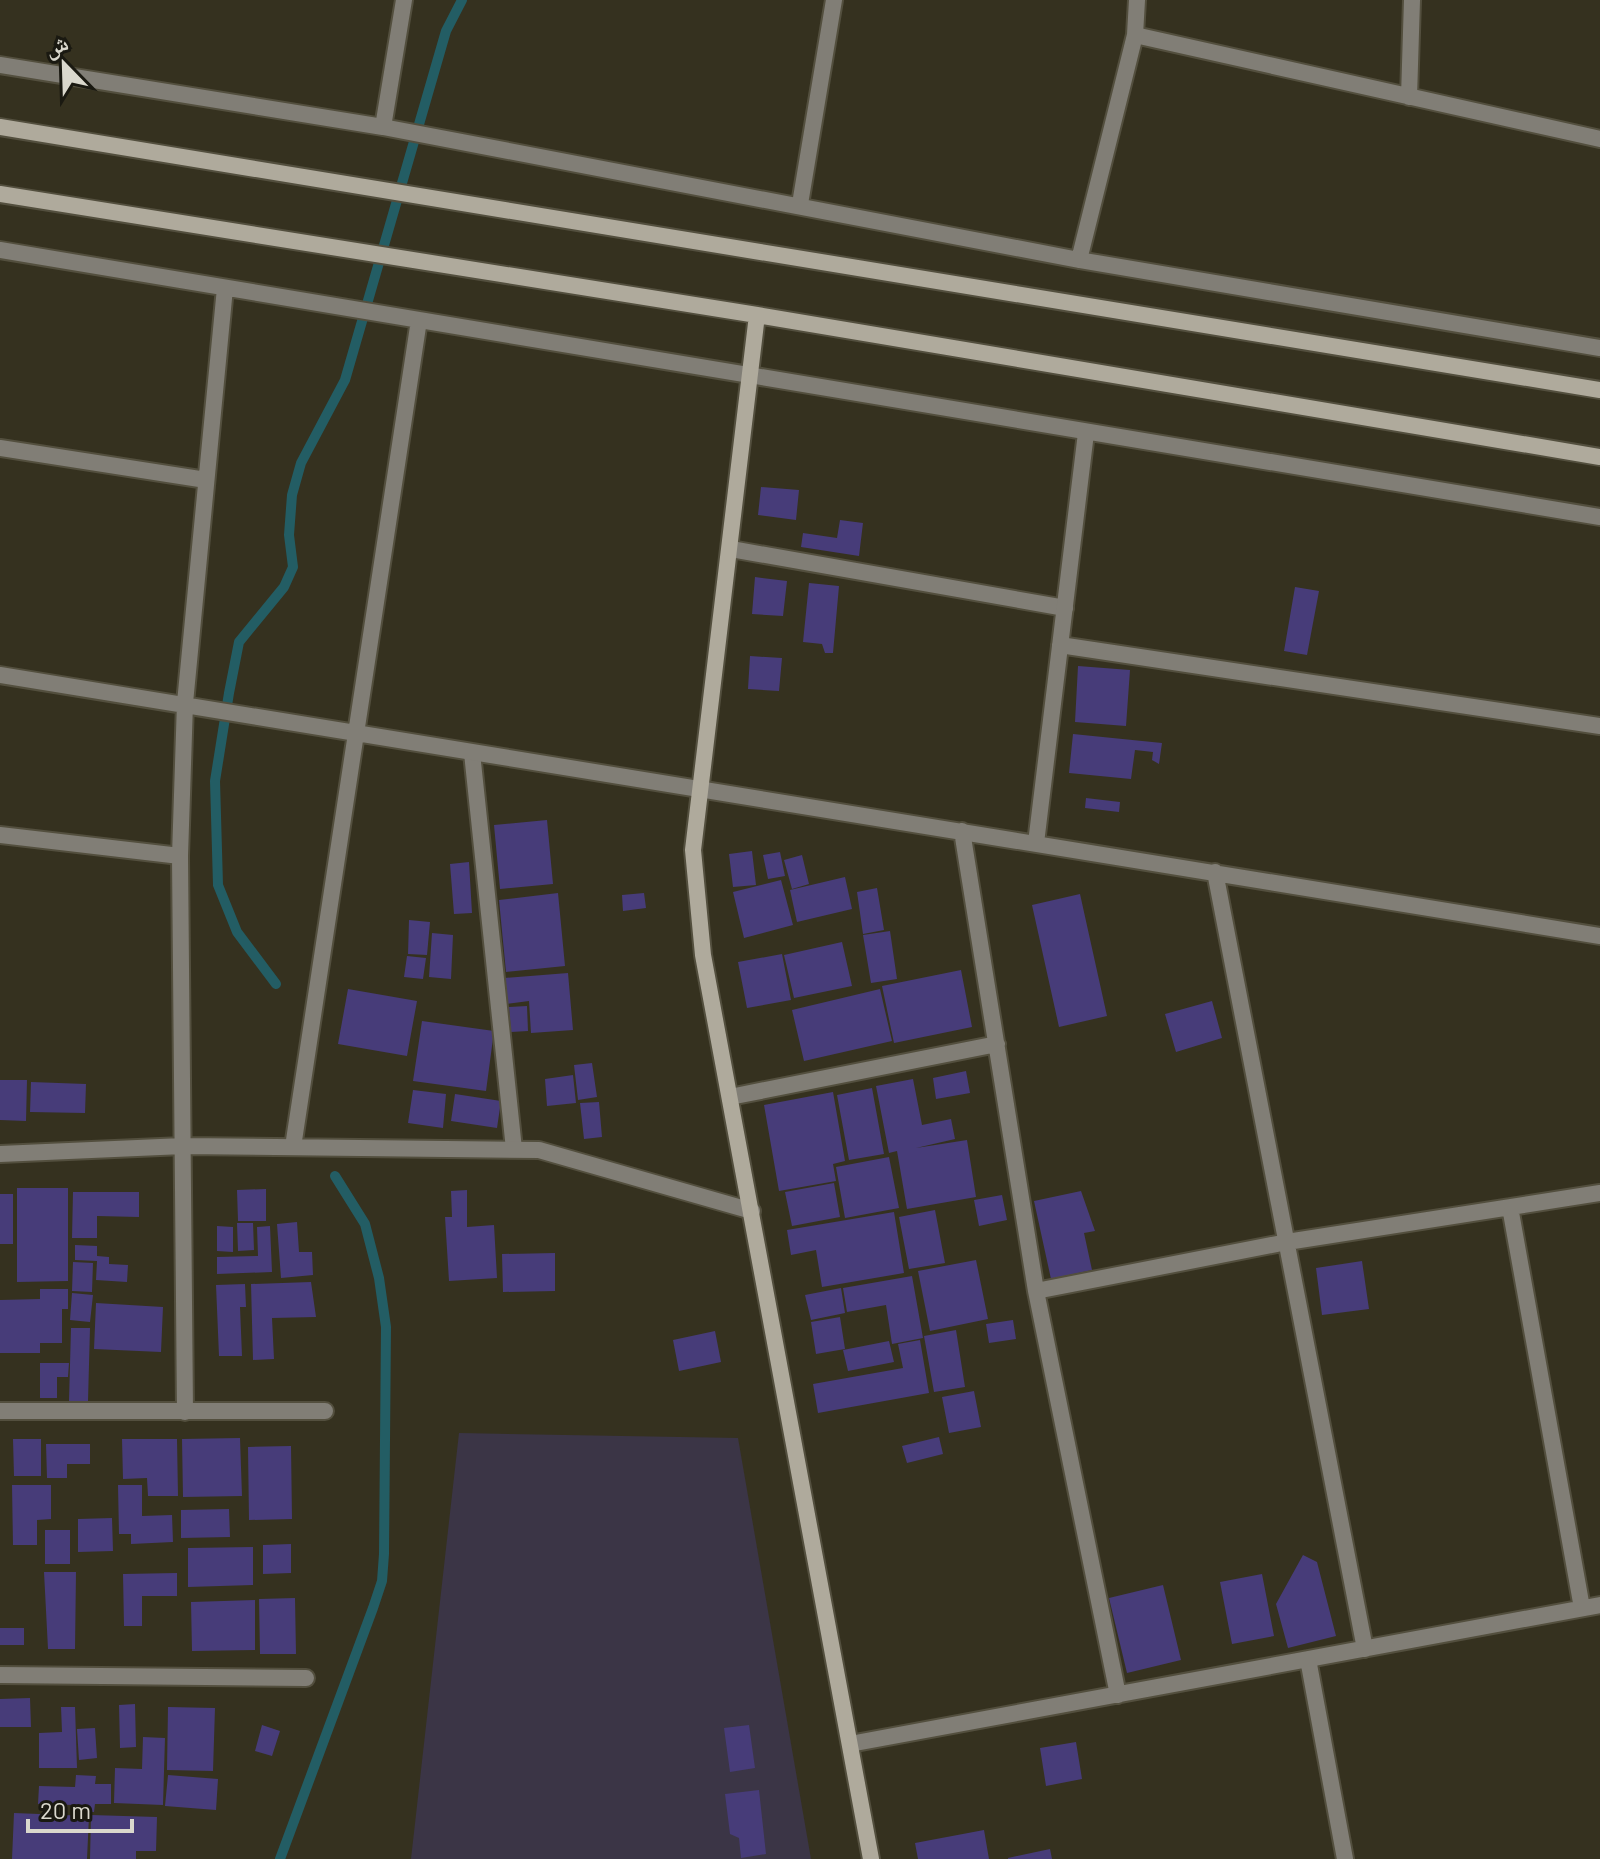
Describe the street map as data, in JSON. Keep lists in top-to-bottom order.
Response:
{
  "scale_bar": "20 m",
  "north": "top left"
}
